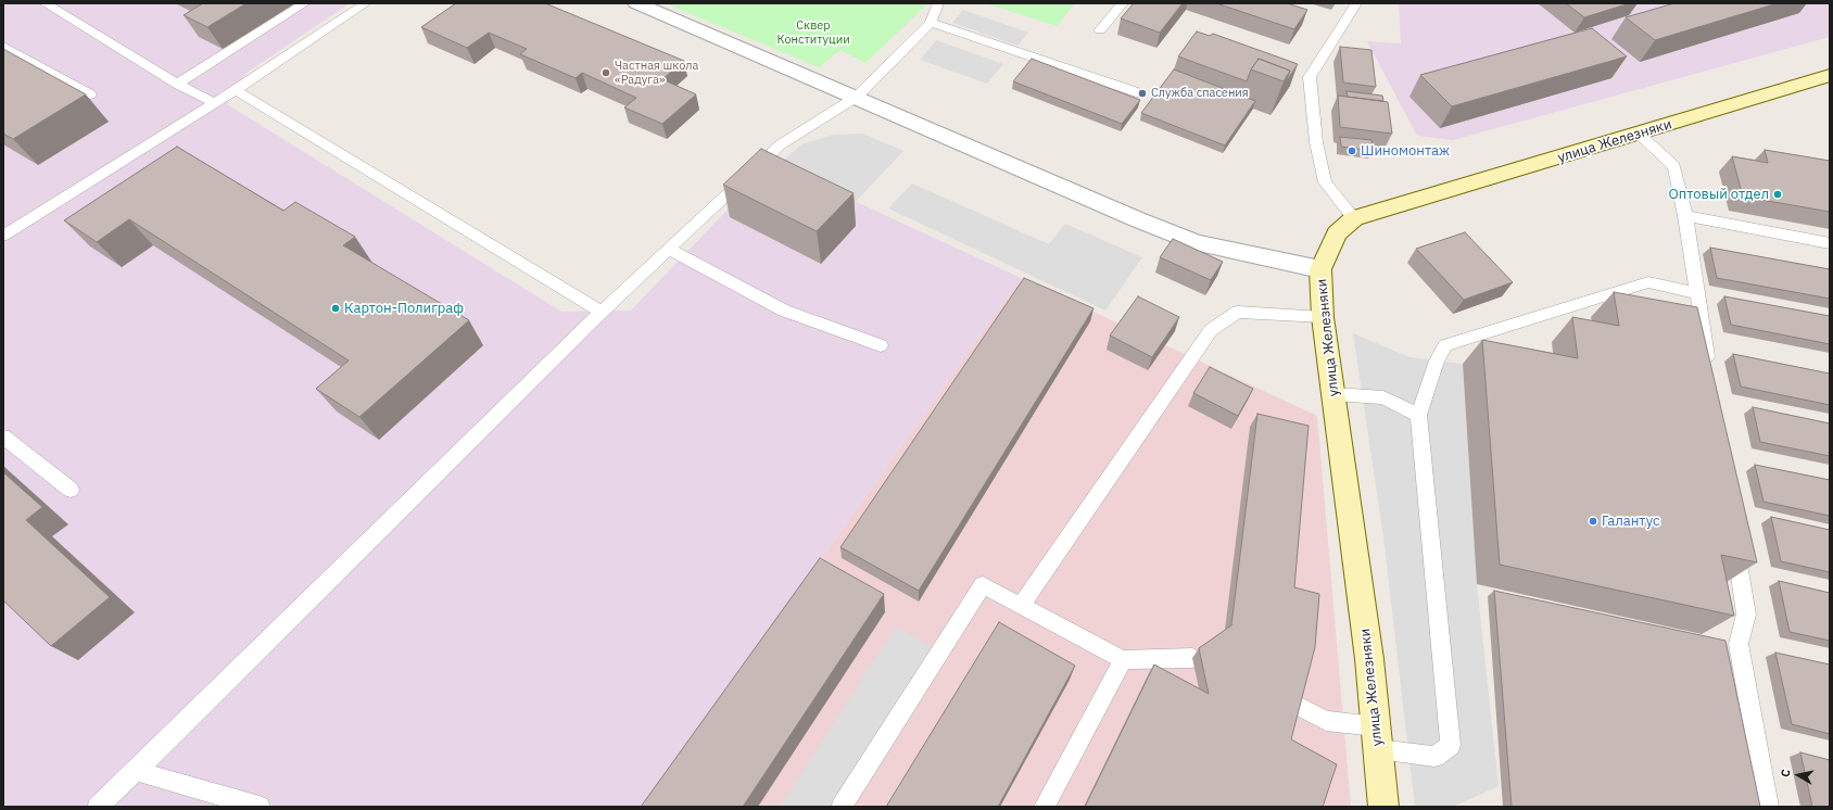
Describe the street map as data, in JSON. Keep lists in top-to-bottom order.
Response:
{
  "streets": {
    "street": ["улица Железняки"]
  },
  "parks": ["Сквер Конституции"],
  "places": [
    "Частная школа «Радуга»",
    "Служба спасения",
    "Шиномонтаж",
    "Оптовый отдел",
    "Картон-Полиграф",
    "Галантус"
  ],
  "north": "left"
}
